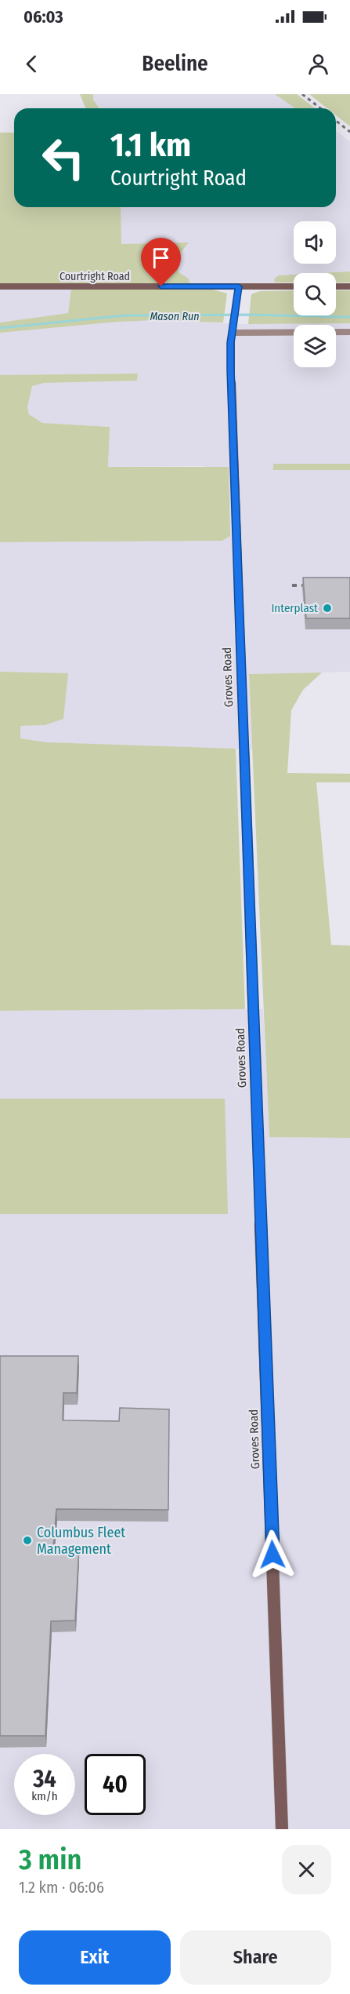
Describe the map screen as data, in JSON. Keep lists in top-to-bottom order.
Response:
{
  "streets": {
    "street": ["Courtright Road", "Groves Road"]
  },
  "crossings": [
    ["Courtright Road", "Groves Road"]
  ],
  "water": ["Mason Run"],
  "places": ["Interplast", "Columbus Fleet Management"],
  "page": {
    "status": "06:03",
    "header": "Beeline",
    "turn": ["1.1 km", "Courtright Road"],
    "speed": "34 km/h",
    "limit": "40",
    "heading": ["3 min", "1.2 km · 06:06"],
    "buttons": ["Exit", "Share"]
  }
}
